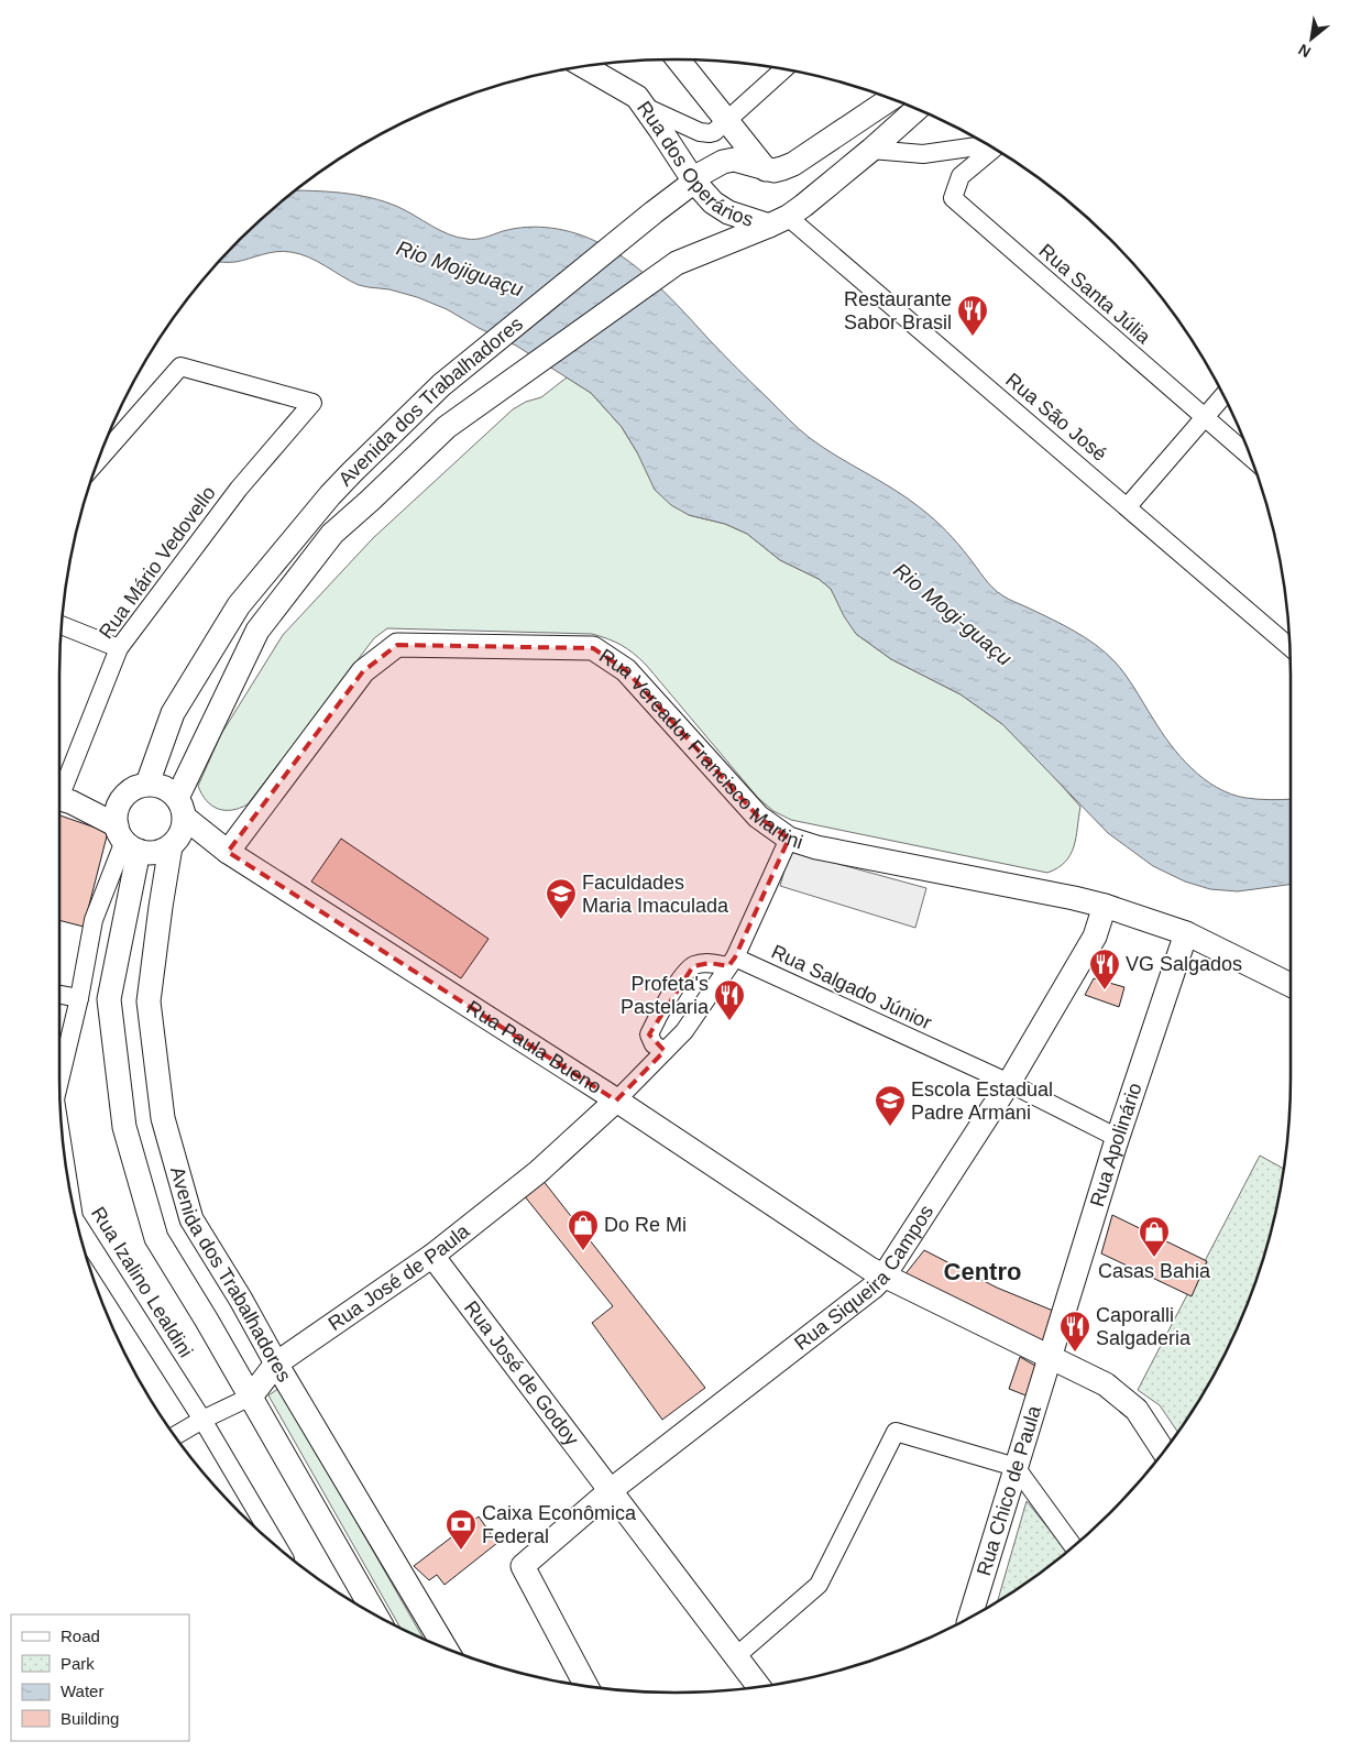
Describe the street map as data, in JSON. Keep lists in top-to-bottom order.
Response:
{
  "streets": {
    "main road": [
      "Rua dos Operários",
      "Avenida dos Trabalhadores",
      "Rua Vereador Francisco Martini",
      "Rua Paula Bueno",
      "Rua Apolinário",
      "Rua Siqueira Campos",
      "Rua José de Paula",
      "Rua José de Godoy",
      "Rua Chico de Paula"
    ],
    "street": [
      "Rua Santa Júlia",
      "Rua São José",
      "Rua Mário Vedovello",
      "Rua Salgado Júnior",
      "Rua Izalino Lealdini"
    ]
  },
  "crossings": [
    ["Rua dos Operários", "Avenida dos Trabalhadores"],
    ["Rua dos Operários", "Rua São José"],
    ["Avenida dos Trabalhadores", "Rua São José"],
    ["Avenida dos Trabalhadores", "Rua Paula Bueno"],
    ["Avenida dos Trabalhadores", "Rua José de Paula"],
    ["Avenida dos Trabalhadores", "Rua Izalino Lealdini"],
    ["Rua Vereador Francisco Martini", "Rua Paula Bueno"],
    ["Rua Vereador Francisco Martini", "Rua Apolinário"],
    ["Rua Vereador Francisco Martini", "Rua Siqueira Campos"],
    ["Rua Salgado Júnior", "Rua Apolinário"],
    ["Rua Salgado Júnior", "Rua Siqueira Campos"],
    ["Rua Paula Bueno", "Rua Apolinário"],
    ["Rua Paula Bueno", "Rua Siqueira Campos"],
    ["Rua Paula Bueno", "Rua José de Paula"],
    ["Rua Paula Bueno", "Rua Izalino Lealdini"],
    ["Rua Paula Bueno", "Rua Chico de Paula"],
    ["Rua Apolinário", "Rua Chico de Paula"],
    ["Rua Siqueira Campos", "Rua José de Godoy"],
    ["Rua José de Paula", "Rua Izalino Lealdini"],
    ["Rua José de Paula", "Rua José de Godoy"]
  ],
  "districts": ["Centro"],
  "water": ["Rio Mojiguaçu", "Rio Mogi-guaçu"],
  "places": {
    "restaurant": [
      "Restaurante Sabor Brasil",
      "VG Salgados",
      "Profeta's Pastelaria",
      "Caporalli Salgaderia"
    ],
    "school or university": ["Faculdades Maria Imaculada", "Escola Estadual Padre Armani"],
    "shop": ["Do Re Mi", "Casas Bahia"],
    "bank": ["Caixa Econômica Federal"]
  },
  "legend": [
    "Road",
    "Park",
    "Water",
    "Building"
  ],
  "north": "bottom left"
}
